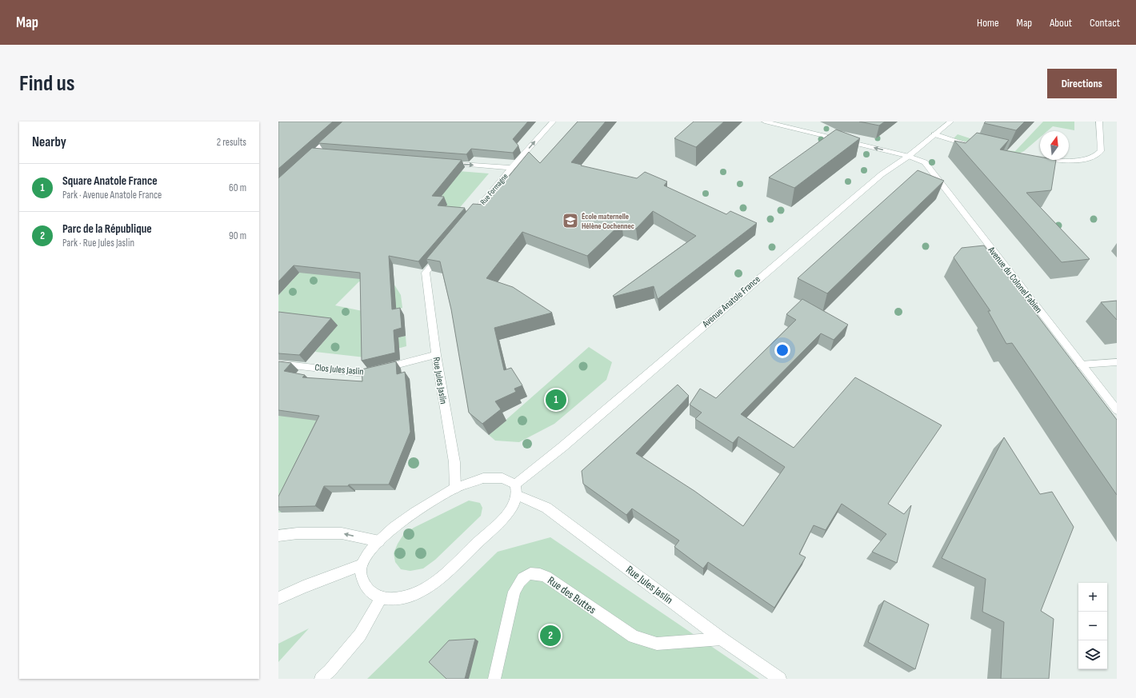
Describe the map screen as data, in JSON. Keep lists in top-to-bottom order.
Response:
{
  "streets": {
    "street": [
      "Rue Formagne",
      "Avenue du Colonel Fabien",
      "Avenue Anatole France",
      "Clos Jules Jaslin",
      "Rue Jules Jaslin",
      "Rue des Buttes"
    ]
  },
  "crossings": [
    ["Avenue du Colonel Fabien", "Avenue Anatole France"],
    ["Avenue Anatole France", "Rue Jules Jaslin"],
    ["Clos Jules Jaslin", "Rue Jules Jaslin"],
    ["Rue Jules Jaslin", "Rue des Buttes"]
  ],
  "one_way": ["Rue Formagne"],
  "places": {
    "school or university": ["École maternelle Hélène Cochennec"]
  },
  "north": "top",
  "page": {
    "header": "Map",
    "nav": [
      "Home",
      "Map",
      "About",
      "Contact"
    ],
    "buttons": "Directions",
    "title": "Find us",
    "heading": ["Nearby", "2 results"],
    "list": [
      {
        "mark": "1",
        "name": "Square Anatole France",
        "note": "Park · Avenue Anatole France",
        "value": "60 m"
      },
      {
        "mark": "2",
        "name": "Parc de la République",
        "note": "Park · Rue Jules Jaslin",
        "value": "90 m"
      }
    ],
    "pins": ["1", "2"],
    "map_buttons": ["+", "−"]
  }
}
